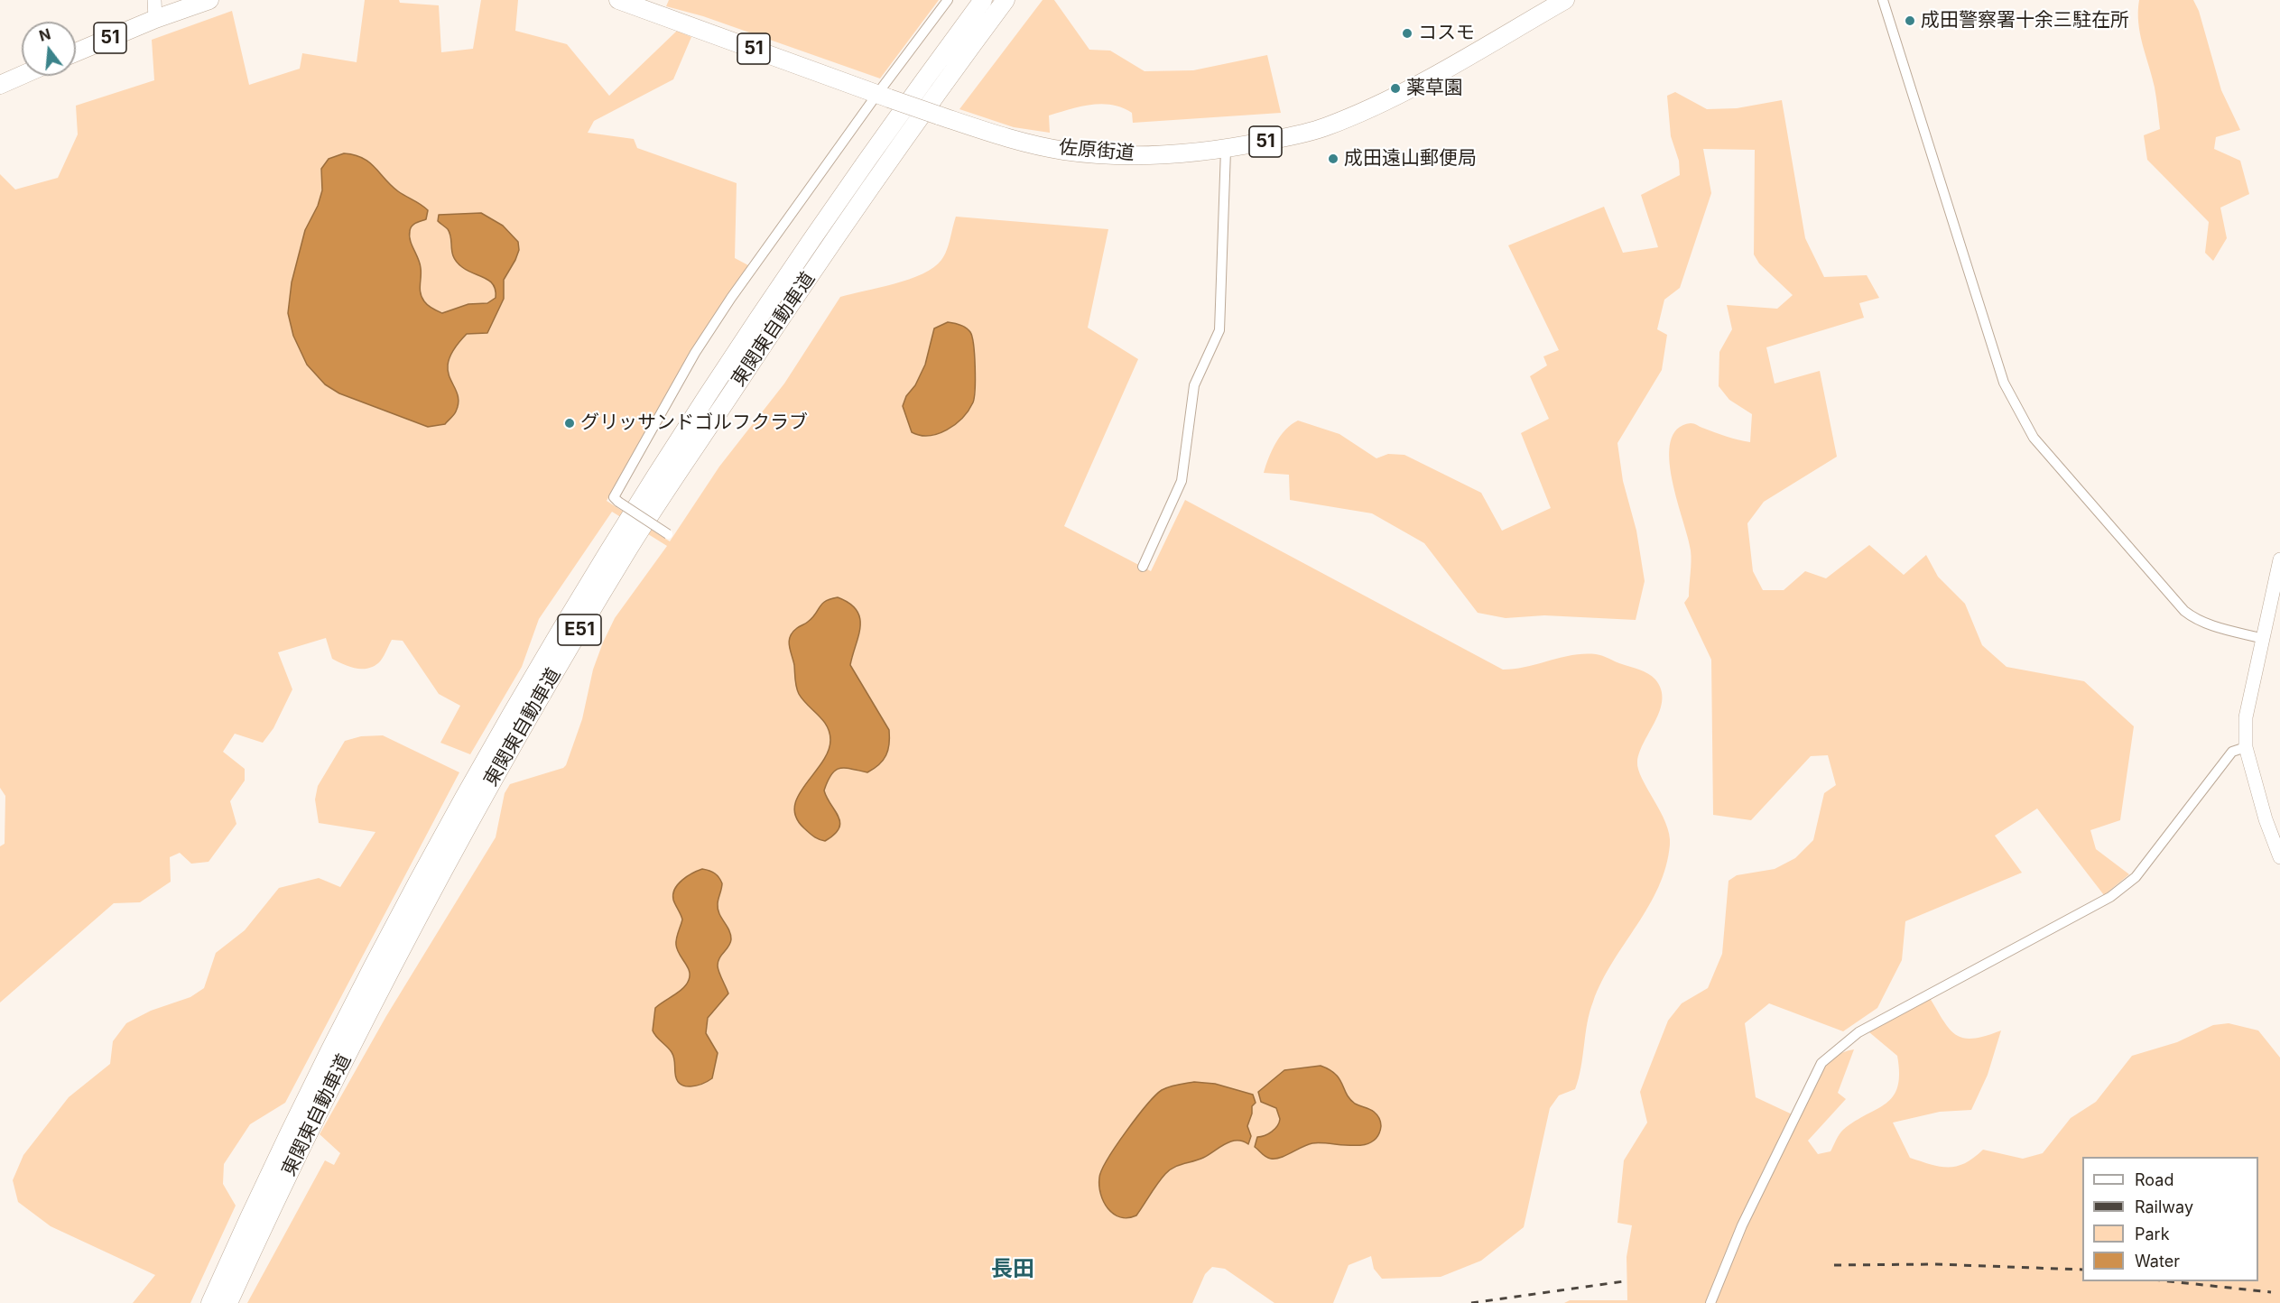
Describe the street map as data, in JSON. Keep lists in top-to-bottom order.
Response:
{
  "streets": {
    "highway": [
      "51",
      "佐原街道",
      "東関東自動車道",
      "E51"
    ]
  },
  "districts": ["長田"],
  "places": [
    "成田警察署十余三駐在所",
    "コスモ",
    "薬草園",
    "成田遠山郵便局",
    "グリッサンドゴルフクラブ"
  ],
  "legend": [
    "Road",
    "Railway",
    "Park",
    "Water"
  ],
  "north": "top"
}
